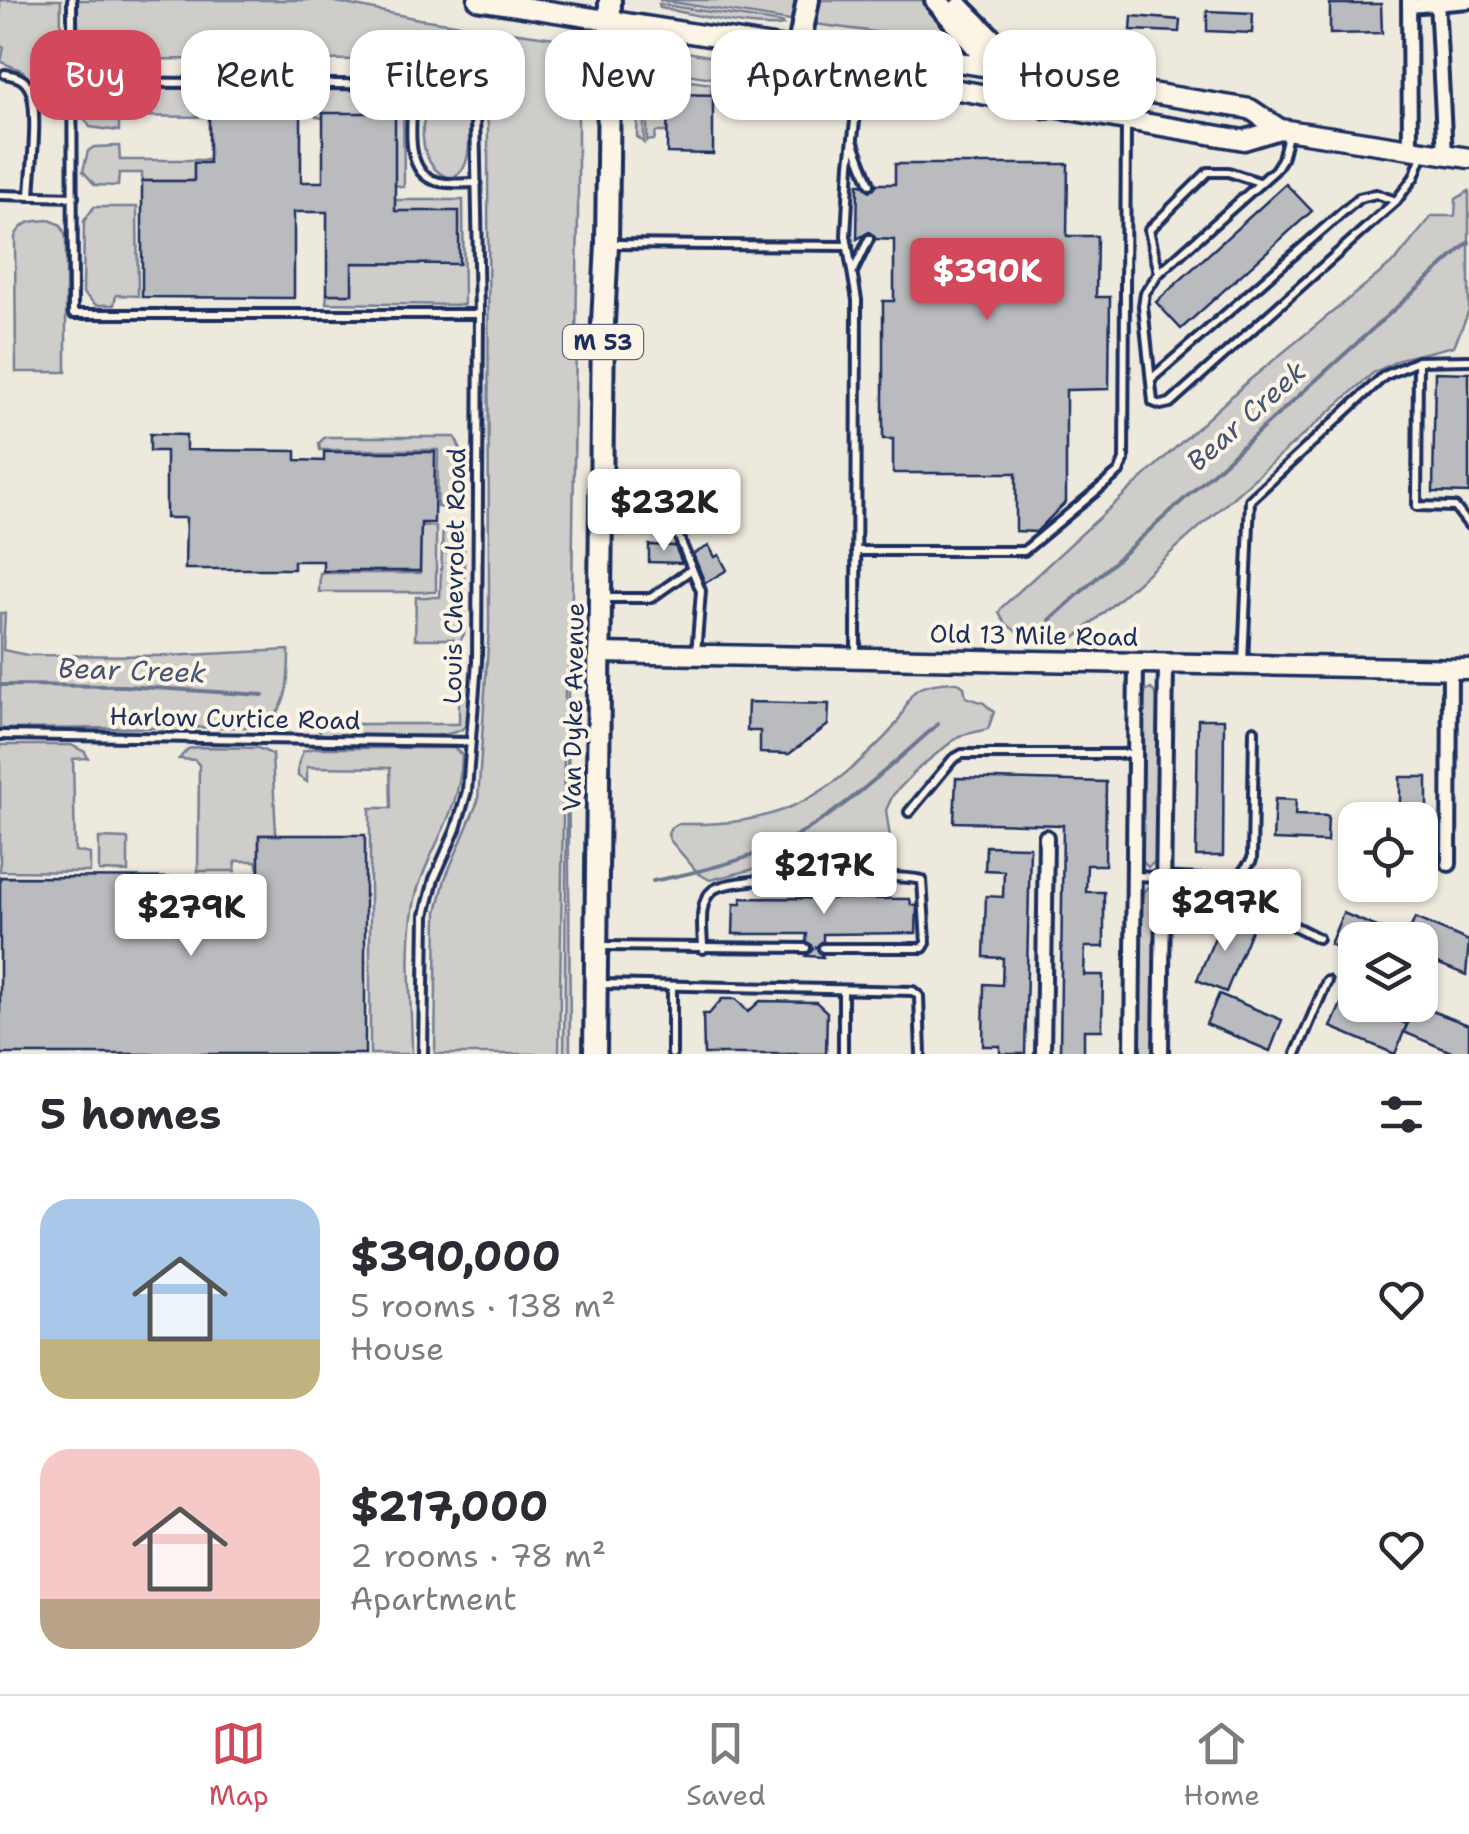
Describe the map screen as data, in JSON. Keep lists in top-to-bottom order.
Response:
{
  "streets": {
    "main road": ["M 53", "Old 13 Mile Road", "Van Dyke Avenue"],
    "lane": ["Louis Chevrolet Road", "Harlow Curtice Road"]
  },
  "crossings": [
    ["Louis Chevrolet Road", "Harlow Curtice Road"],
    ["Old 13 Mile Road", "Van Dyke Avenue"]
  ],
  "water": ["Bear Creek"],
  "page": {
    "chip": [
      "Buy",
      "Rent",
      "Filters",
      "New",
      "Apartment",
      "House"
    ],
    "price": [
      "$390K",
      "$232K",
      "$217K",
      "$297K",
      "$279K"
    ],
    "heading": "5 homes",
    "list": [
      {
        "name": "$390,000",
        "note": "5 rooms · 138 m² · House"
      },
      {
        "name": "$217,000",
        "note": "2 rooms · 78 m² · Apartment"
      }
    ],
    "tabs": ["Map", "Saved", "Home"]
  }
}
